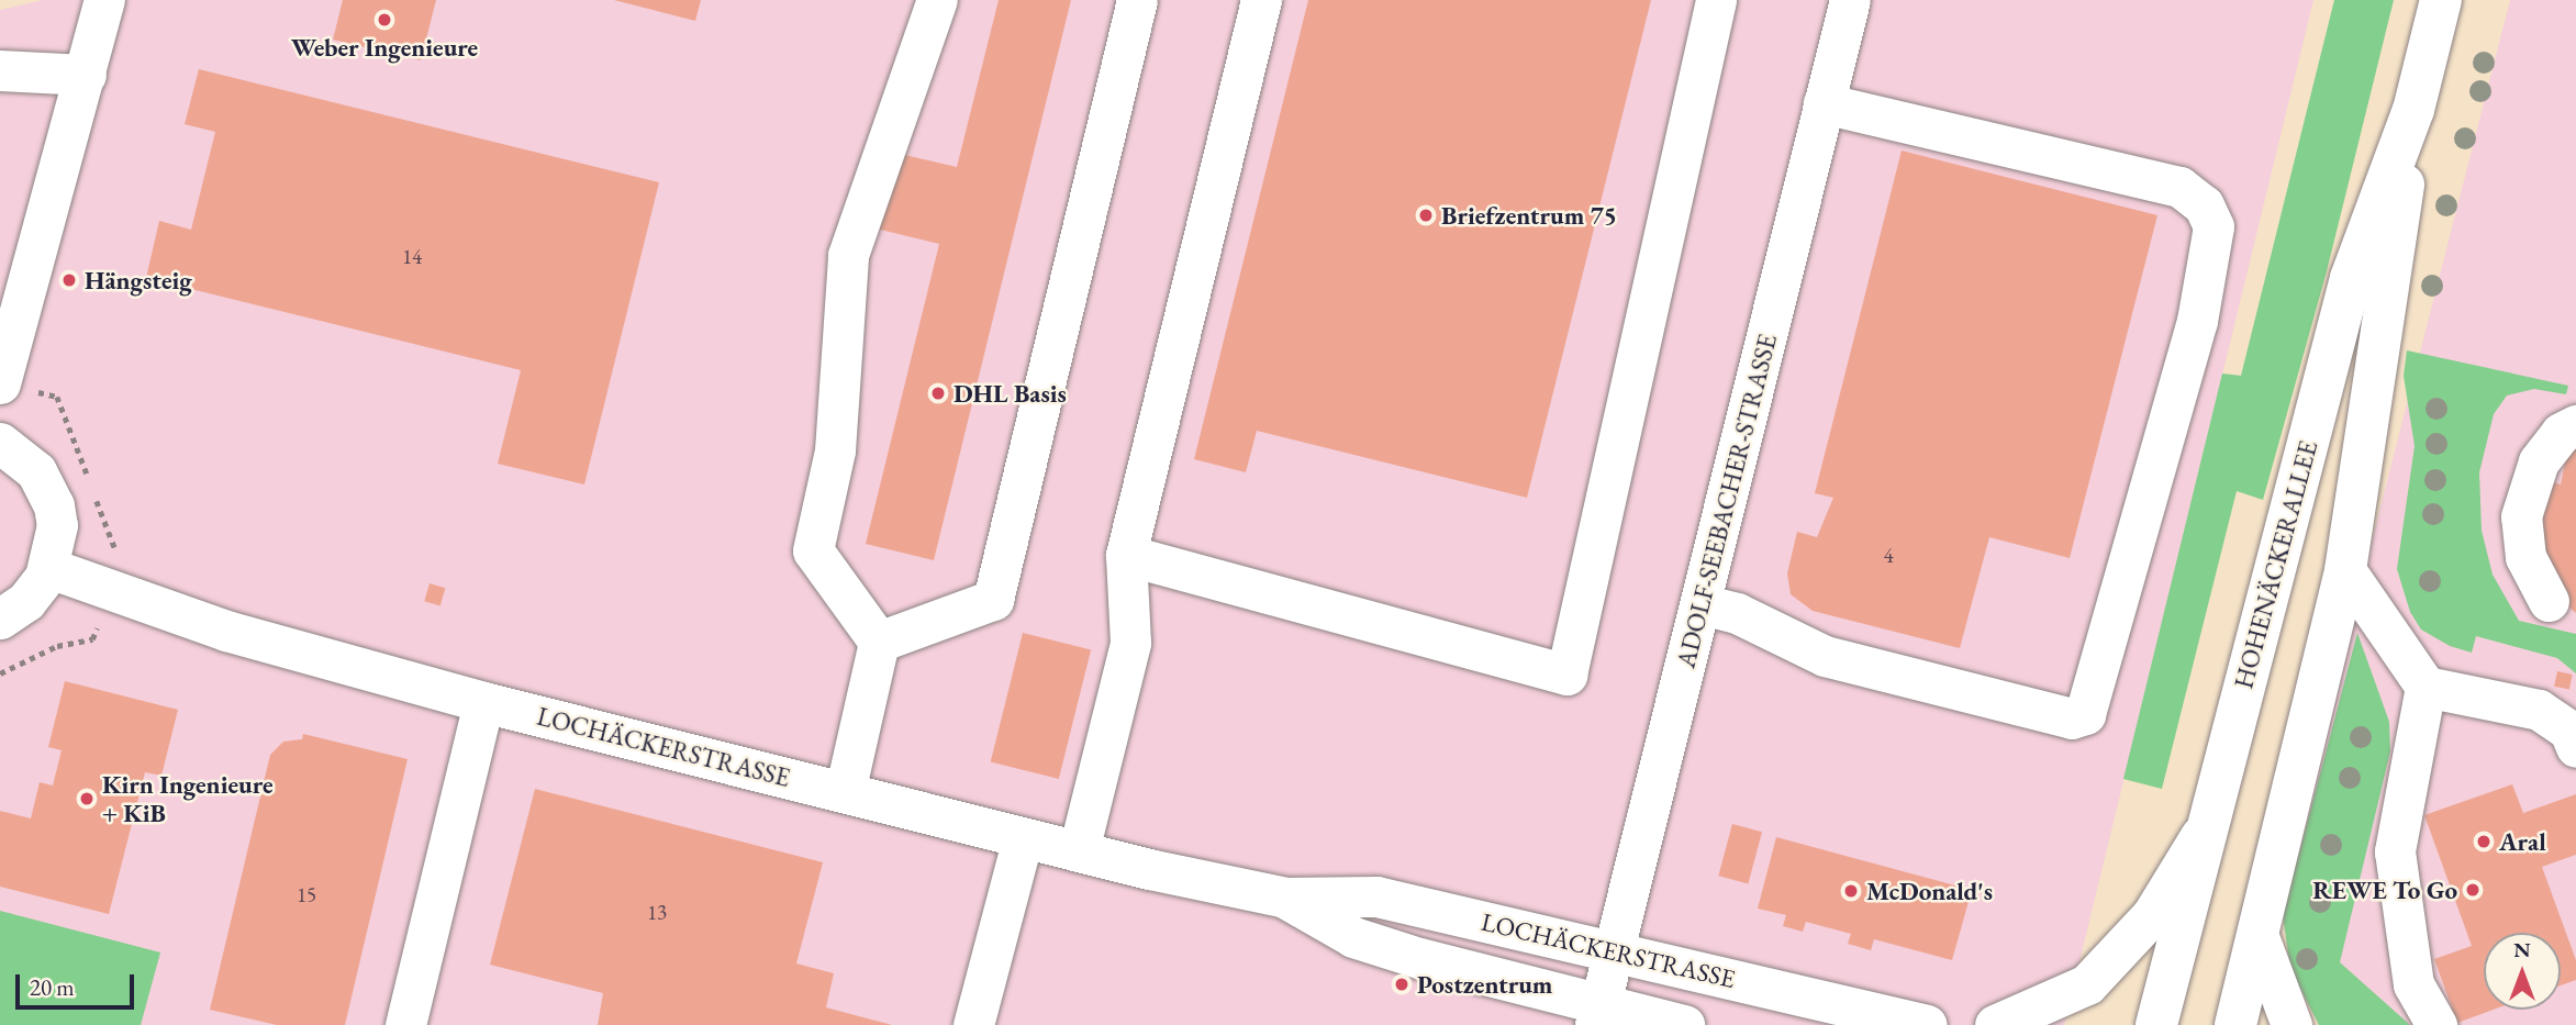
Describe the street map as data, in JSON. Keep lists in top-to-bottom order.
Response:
{
  "streets": {
    "main road": ["HOHENÄCKERALLEE"],
    "street": ["ADOLF-SEEBACHER-STRASSE", "LOCHÄCKERSTRASSE"]
  },
  "crossings": [
    ["ADOLF-SEEBACHER-STRASSE", "LOCHÄCKERSTRASSE"]
  ],
  "places": [
    "Weber Ingenieure",
    "Briefzentrum 75",
    "Hängsteig",
    "DHL Basis",
    "Kirn Ingenieure + KiB",
    "Aral",
    "REWE To Go",
    "McDonald's",
    "Postzentrum"
  ],
  "house_numbers": [
    "14",
    "4",
    "15",
    "13"
  ],
  "scale_bar": "20 m",
  "north": "top"
}
